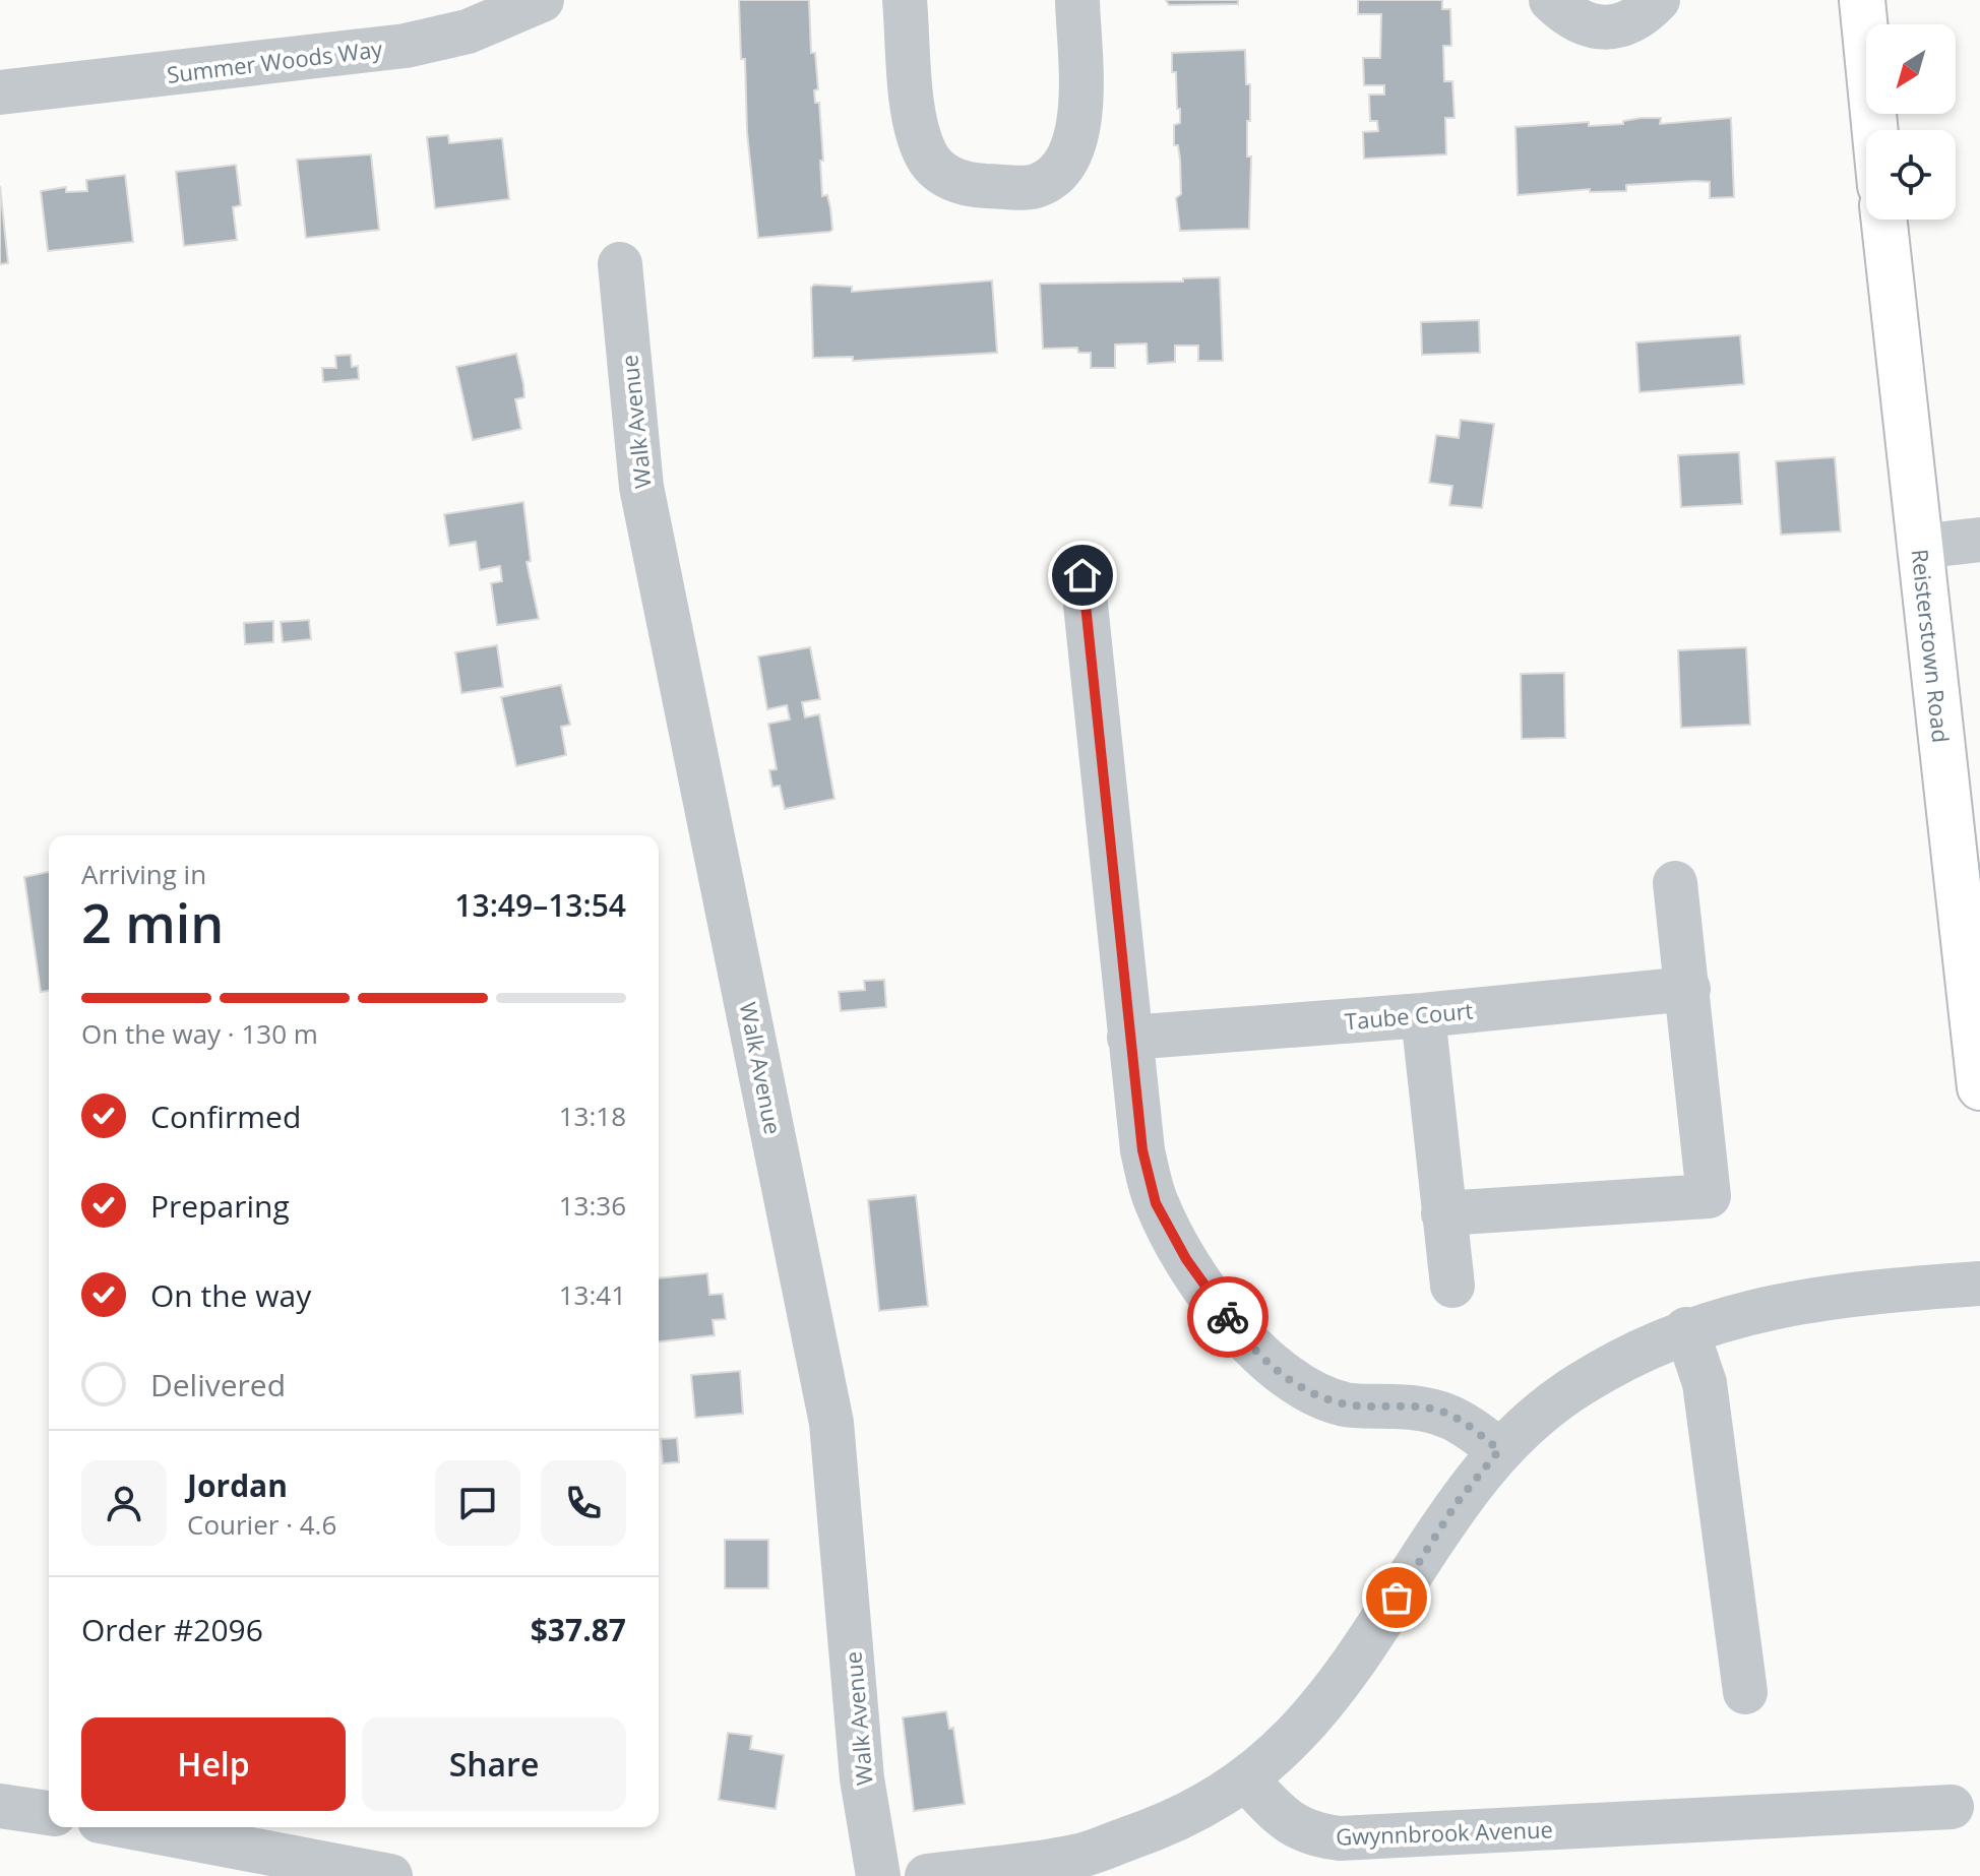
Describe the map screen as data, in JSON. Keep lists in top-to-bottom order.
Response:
{
  "streets": {
    "main road": ["Reisterstown Road"],
    "street": [
      "Summer Woods Way",
      "Walk Avenue",
      "Taube Court",
      "Gwynnbrook Avenue"
    ]
  },
  "north": "bottom left",
  "page": {
    "heading": ["2 min", "Arriving in", "13:49–13:54"],
    "panel": [
      "Jordan",
      "Courier · 4.6",
      "Order #2096",
      "$37.87"
    ],
    "bar": "On the way · 130 m",
    "list": [
      ["Confirmed", "13:18"],
      ["Preparing", "13:36"],
      ["On the way", "13:41"],
      "Delivered"
    ],
    "buttons": ["Help", "Share"]
  }
}
